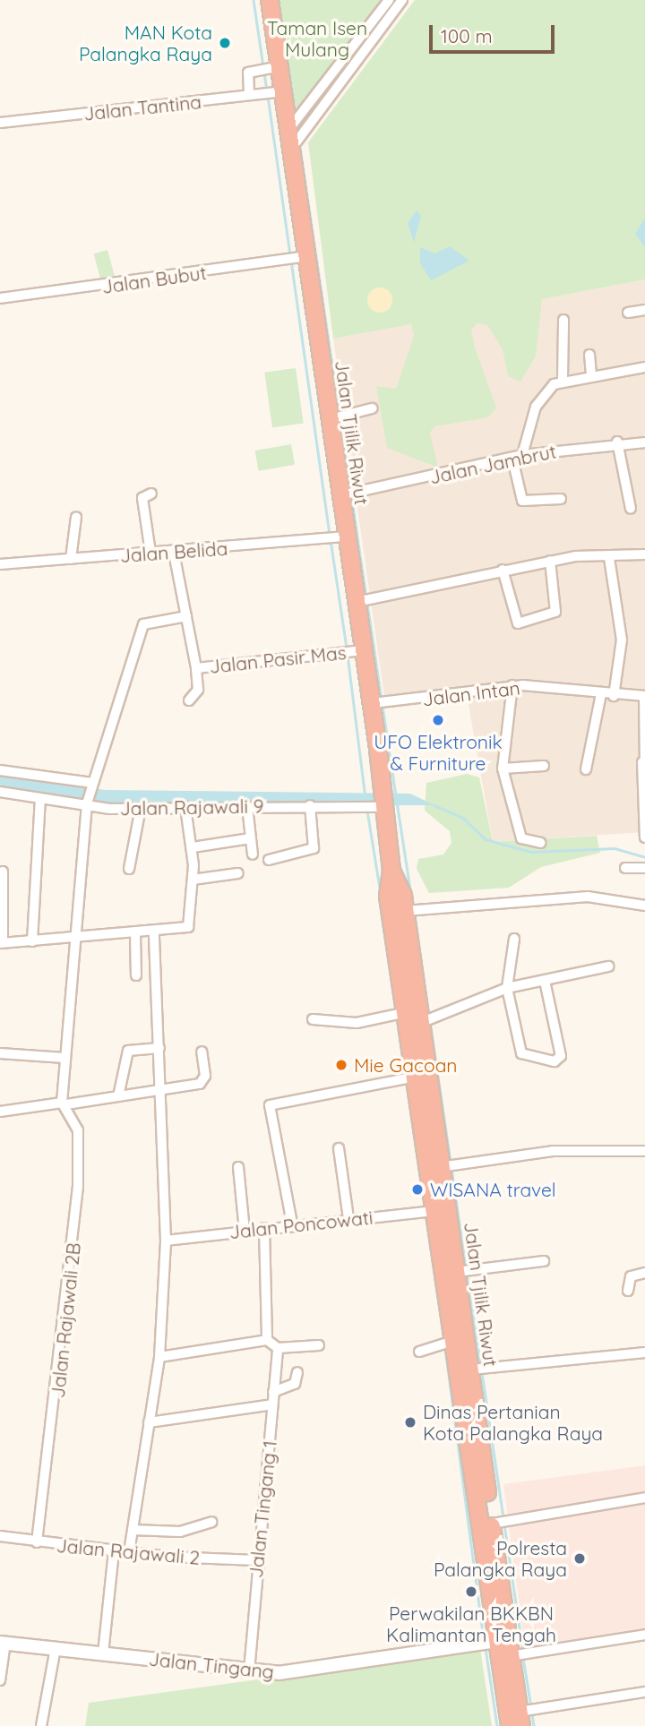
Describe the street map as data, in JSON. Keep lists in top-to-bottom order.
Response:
{
  "streets": {
    "highway": ["Jalan Tjilik Riwut"],
    "main road": ["Jalan Tingang"],
    "street": [
      "Jalan Tantina",
      "Jalan Bubut",
      "Jalan Jambrut",
      "Jalan Belida",
      "Jalan Pasir Mas",
      "Jalan Intan",
      "Jalan Rajawali 9",
      "Jalan Poncowati",
      "Jalan Rajawali 2B",
      "Jalan Tingang 1",
      "Jalan Rajawali 2"
    ]
  },
  "crossings": [
    ["Jalan Tantina", "Jalan Tjilik Riwut"],
    ["Jalan Bubut", "Jalan Tjilik Riwut"],
    ["Jalan Tjilik Riwut", "Jalan Jambrut"],
    ["Jalan Tjilik Riwut", "Jalan Belida"],
    ["Jalan Tjilik Riwut", "Jalan Pasir Mas"],
    ["Jalan Tjilik Riwut", "Jalan Intan"],
    ["Jalan Tjilik Riwut", "Jalan Rajawali 9"],
    ["Jalan Tjilik Riwut", "Jalan Poncowati"],
    ["Jalan Tjilik Riwut", "Jalan Tingang"],
    ["Jalan Belida", "Jalan Pasir Mas"],
    ["Jalan Rajawali 2B", "Jalan Rajawali 2"],
    ["Jalan Tingang 1", "Jalan Rajawali 2"],
    ["Jalan Tingang 1", "Jalan Tingang"]
  ],
  "parks": ["Taman Isen Mulang"],
  "places": [
    "MAN Kota Palangka Raya",
    "UFO Elektronik & Furniture",
    "Mie Gacoan",
    "WISANA travel",
    "Dinas Pertanian Kota Palangka Raya",
    "Polresta Palangka Raya",
    "Perwakilan BKKBN Kalimantan Tengah"
  ],
  "scale_bar": "100 m"
}
